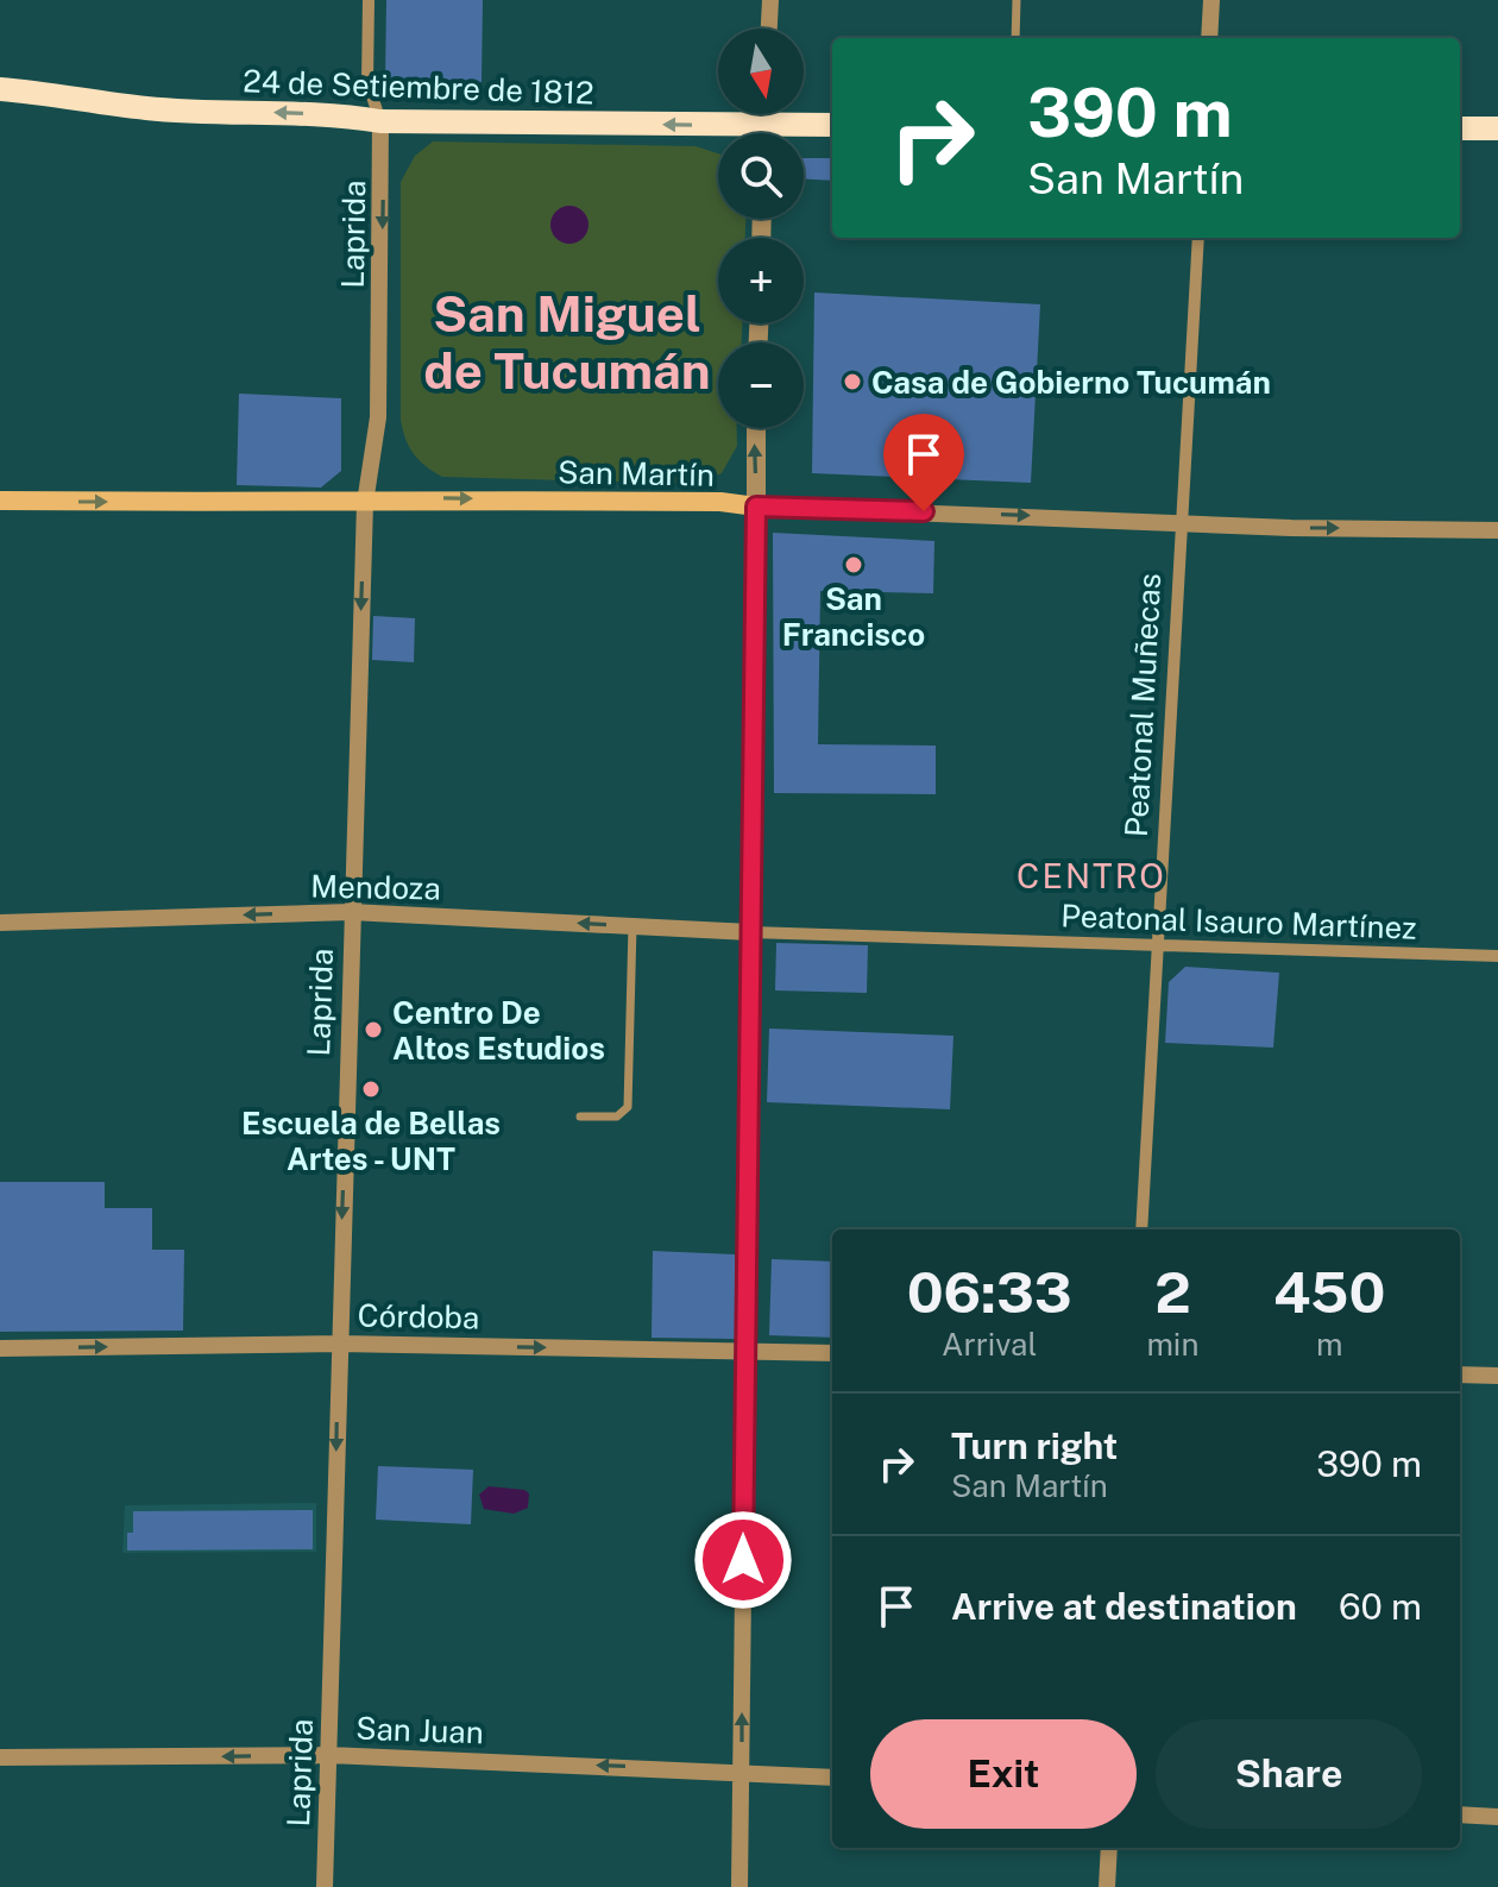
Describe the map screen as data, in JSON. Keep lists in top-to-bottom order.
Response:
{
  "streets": {
    "main road": ["24 de Setiembre de 1812", "San Martín"],
    "street": [
      "Laprida",
      "Peatonal Muñecas",
      "Mendoza",
      "Peatonal Isauro Martínez",
      "Córdoba",
      "San Juan"
    ]
  },
  "crossings": [
    ["24 de Setiembre de 1812", "Laprida"],
    ["Laprida", "San Martín"],
    ["Laprida", "Mendoza"],
    ["Laprida", "Córdoba"],
    ["Laprida", "San Juan"],
    ["San Martín", "Peatonal Muñecas"],
    ["Peatonal Muñecas", "Peatonal Isauro Martínez"],
    ["Mendoza", "Peatonal Isauro Martínez"]
  ],
  "one_way": [
    "24 de Setiembre de 1812",
    "Laprida",
    "San Martín",
    "Mendoza",
    "Córdoba",
    "San Juan"
  ],
  "districts": ["San Miguel de Tucumán", "CENTRO"],
  "places": [
    "Casa de Gobierno Tucumán",
    "San Francisco",
    "Centro De Altos Estudios",
    "Escuela de Bellas Artes - UNT"
  ],
  "north": "bottom",
  "page": {
    "map_buttons": ["+", "−"],
    "turn": ["390 m", "San Martín"],
    "eta": [
      "06:33",
      "Arrival",
      "2",
      "min",
      "450",
      "m"
    ],
    "list": [
      {
        "name": "Turn right",
        "note": "San Martín",
        "value": "390 m"
      },
      {
        "name": "Arrive at destination",
        "value": "60 m"
      }
    ],
    "buttons": ["Exit", "Share"]
  }
}
